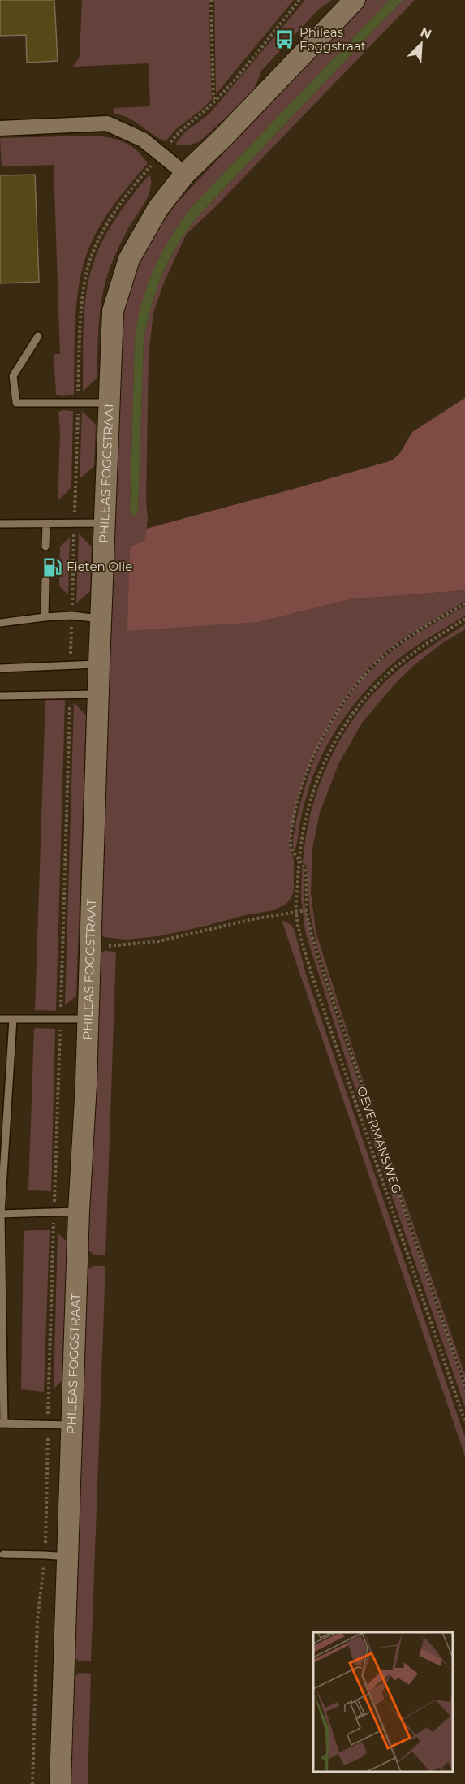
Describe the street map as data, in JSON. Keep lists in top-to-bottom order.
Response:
{
  "streets": {
    "street": ["PHILEAS FOGGSTRAAT"],
    "path": ["OEVERMANSWEG"]
  },
  "places": {
    "bus stop": ["Phileas Foggstraat"],
    "fuel station": ["Fieten Olie"]
  },
  "north": "top right"
}
